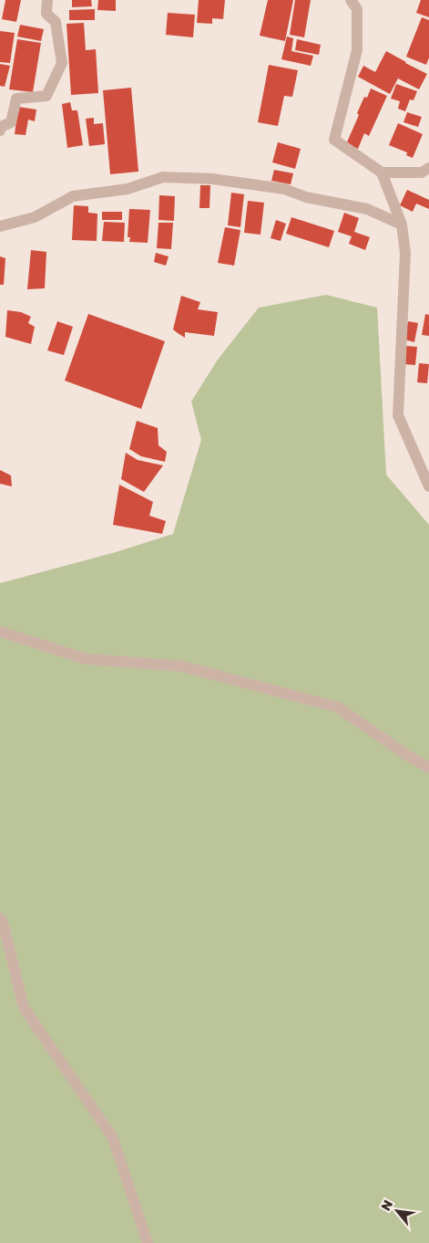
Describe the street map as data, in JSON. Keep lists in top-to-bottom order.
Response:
{
  "north": "top left"
}
